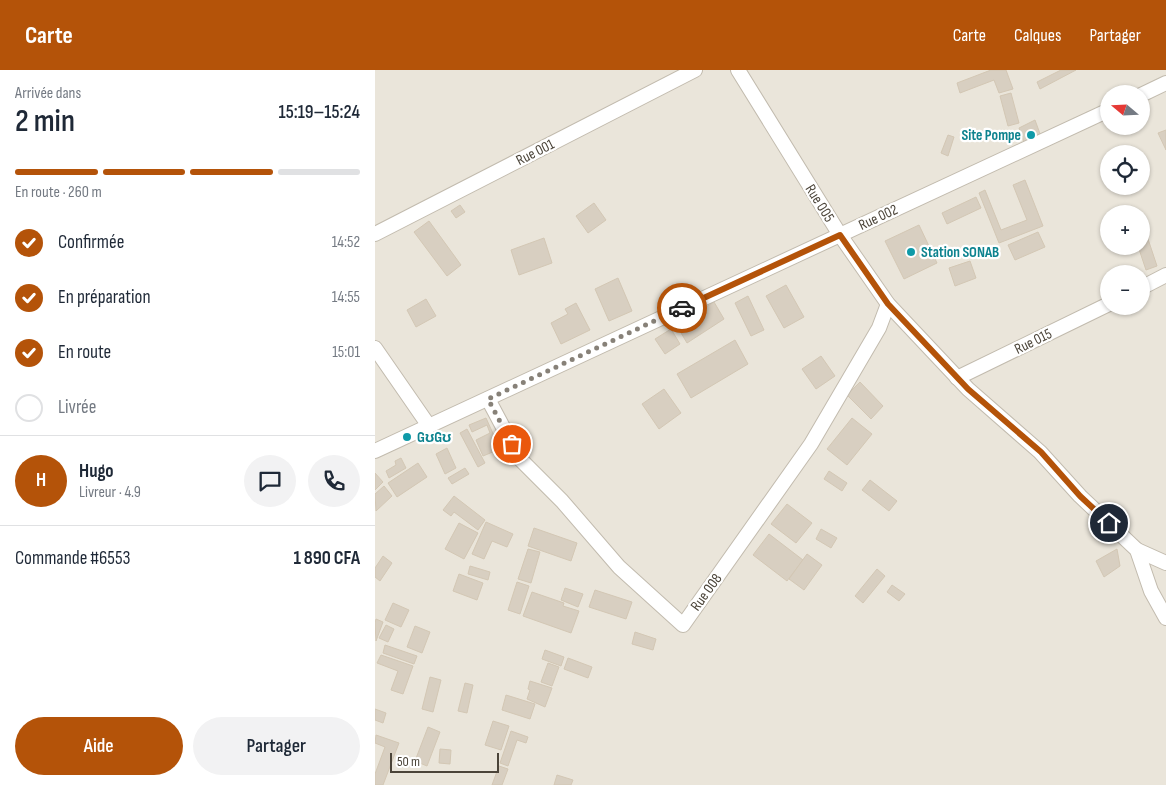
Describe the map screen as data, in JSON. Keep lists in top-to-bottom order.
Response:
{
  "streets": {
    "street": [
      "Rue 001",
      "Rue 005",
      "Rue 002",
      "Rue 015",
      "Rue 008"
    ]
  },
  "crossings": [
    ["Rue 005", "Rue 002"],
    ["Rue 005", "Rue 015"],
    ["Rue 005", "Rue 008"],
    ["Rue 002", "Rue 008"]
  ],
  "places": ["Site Pompe", "Station SONAB", "GʊGʊ"],
  "scale_bar": "50 m",
  "north": "left",
  "page": {
    "header": "Carte",
    "nav": ["Carte", "Calques", "Partager"],
    "heading": ["2 min", "Arrivée dans", "15:19–15:24"],
    "panel": [
      "Hugo",
      "Livreur · 4.9",
      "Commande #6553",
      "1 890 CFA"
    ],
    "map_buttons": ["+", "−"],
    "bar": "En route · 260 m",
    "list": [
      ["Confirmée", "14:52"],
      ["En préparation", "14:55"],
      ["En route", "15:01"],
      "Livrée"
    ],
    "round": "H",
    "buttons": ["Aide", "Partager"],
    "scale": "50 m"
  }
}
